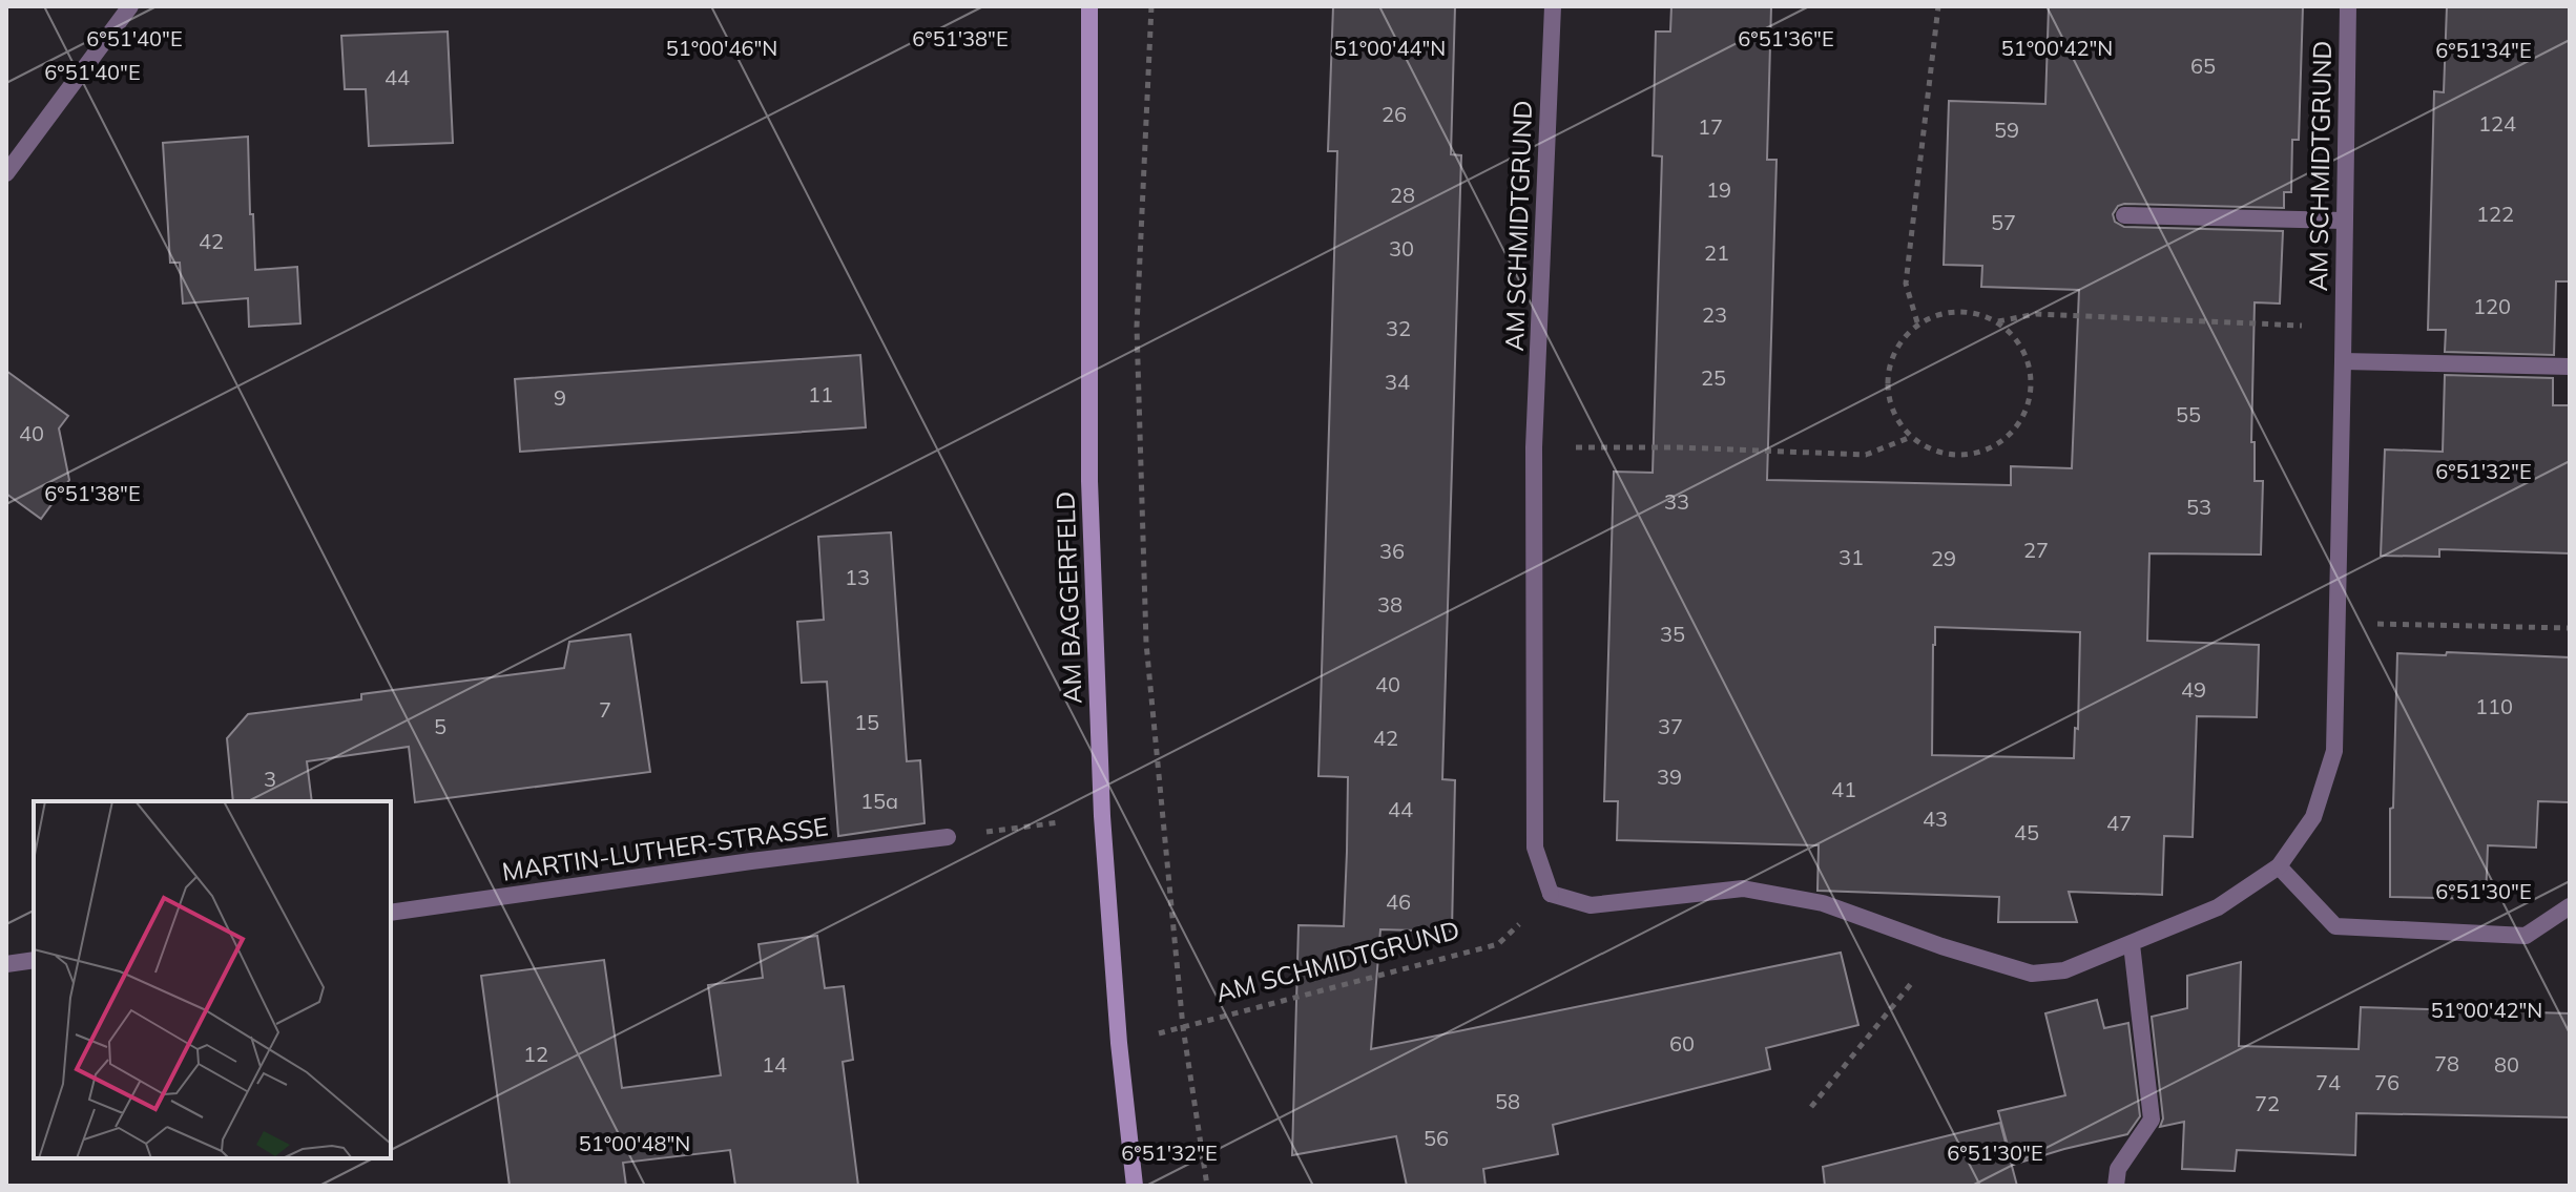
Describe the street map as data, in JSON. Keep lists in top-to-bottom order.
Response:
{
  "streets": {
    "main road": ["AM BAGGERFELD"],
    "street": ["AM SCHMIDTGRUND", "MARTIN-LUTHER-STRASSE"]
  },
  "crossings": [
    ["AM SCHMIDTGRUND", "AM BAGGERFELD"]
  ],
  "house_numbers": [
    "65",
    "44",
    "26",
    "124",
    "17",
    "59",
    "19",
    "28",
    "122",
    "57",
    "42",
    "30",
    "21",
    "120",
    "23",
    "32",
    "25",
    "34",
    "11",
    "9",
    "55",
    "40",
    "33",
    "53",
    "27",
    "36",
    "31",
    "29",
    "13",
    "38",
    "35",
    "40",
    "49",
    "110",
    "7",
    "15",
    "5",
    "37",
    "42",
    "39",
    "3",
    "41",
    "15a",
    "44",
    "43",
    "47",
    "45",
    "46",
    "60",
    "12",
    "78",
    "14",
    "80",
    "74",
    "76",
    "58",
    "72",
    "56"
  ],
  "coordinates": [
    "6°51'40\"E",
    "6°51'38\"E",
    "6°51'36\"E",
    "51°00'46\"N",
    "51°00'44\"N",
    "51°00'42\"N",
    "6°51'34\"E",
    "6°51'32\"E",
    "6°51'30\"E",
    "51°00'48\"N"
  ]
}
